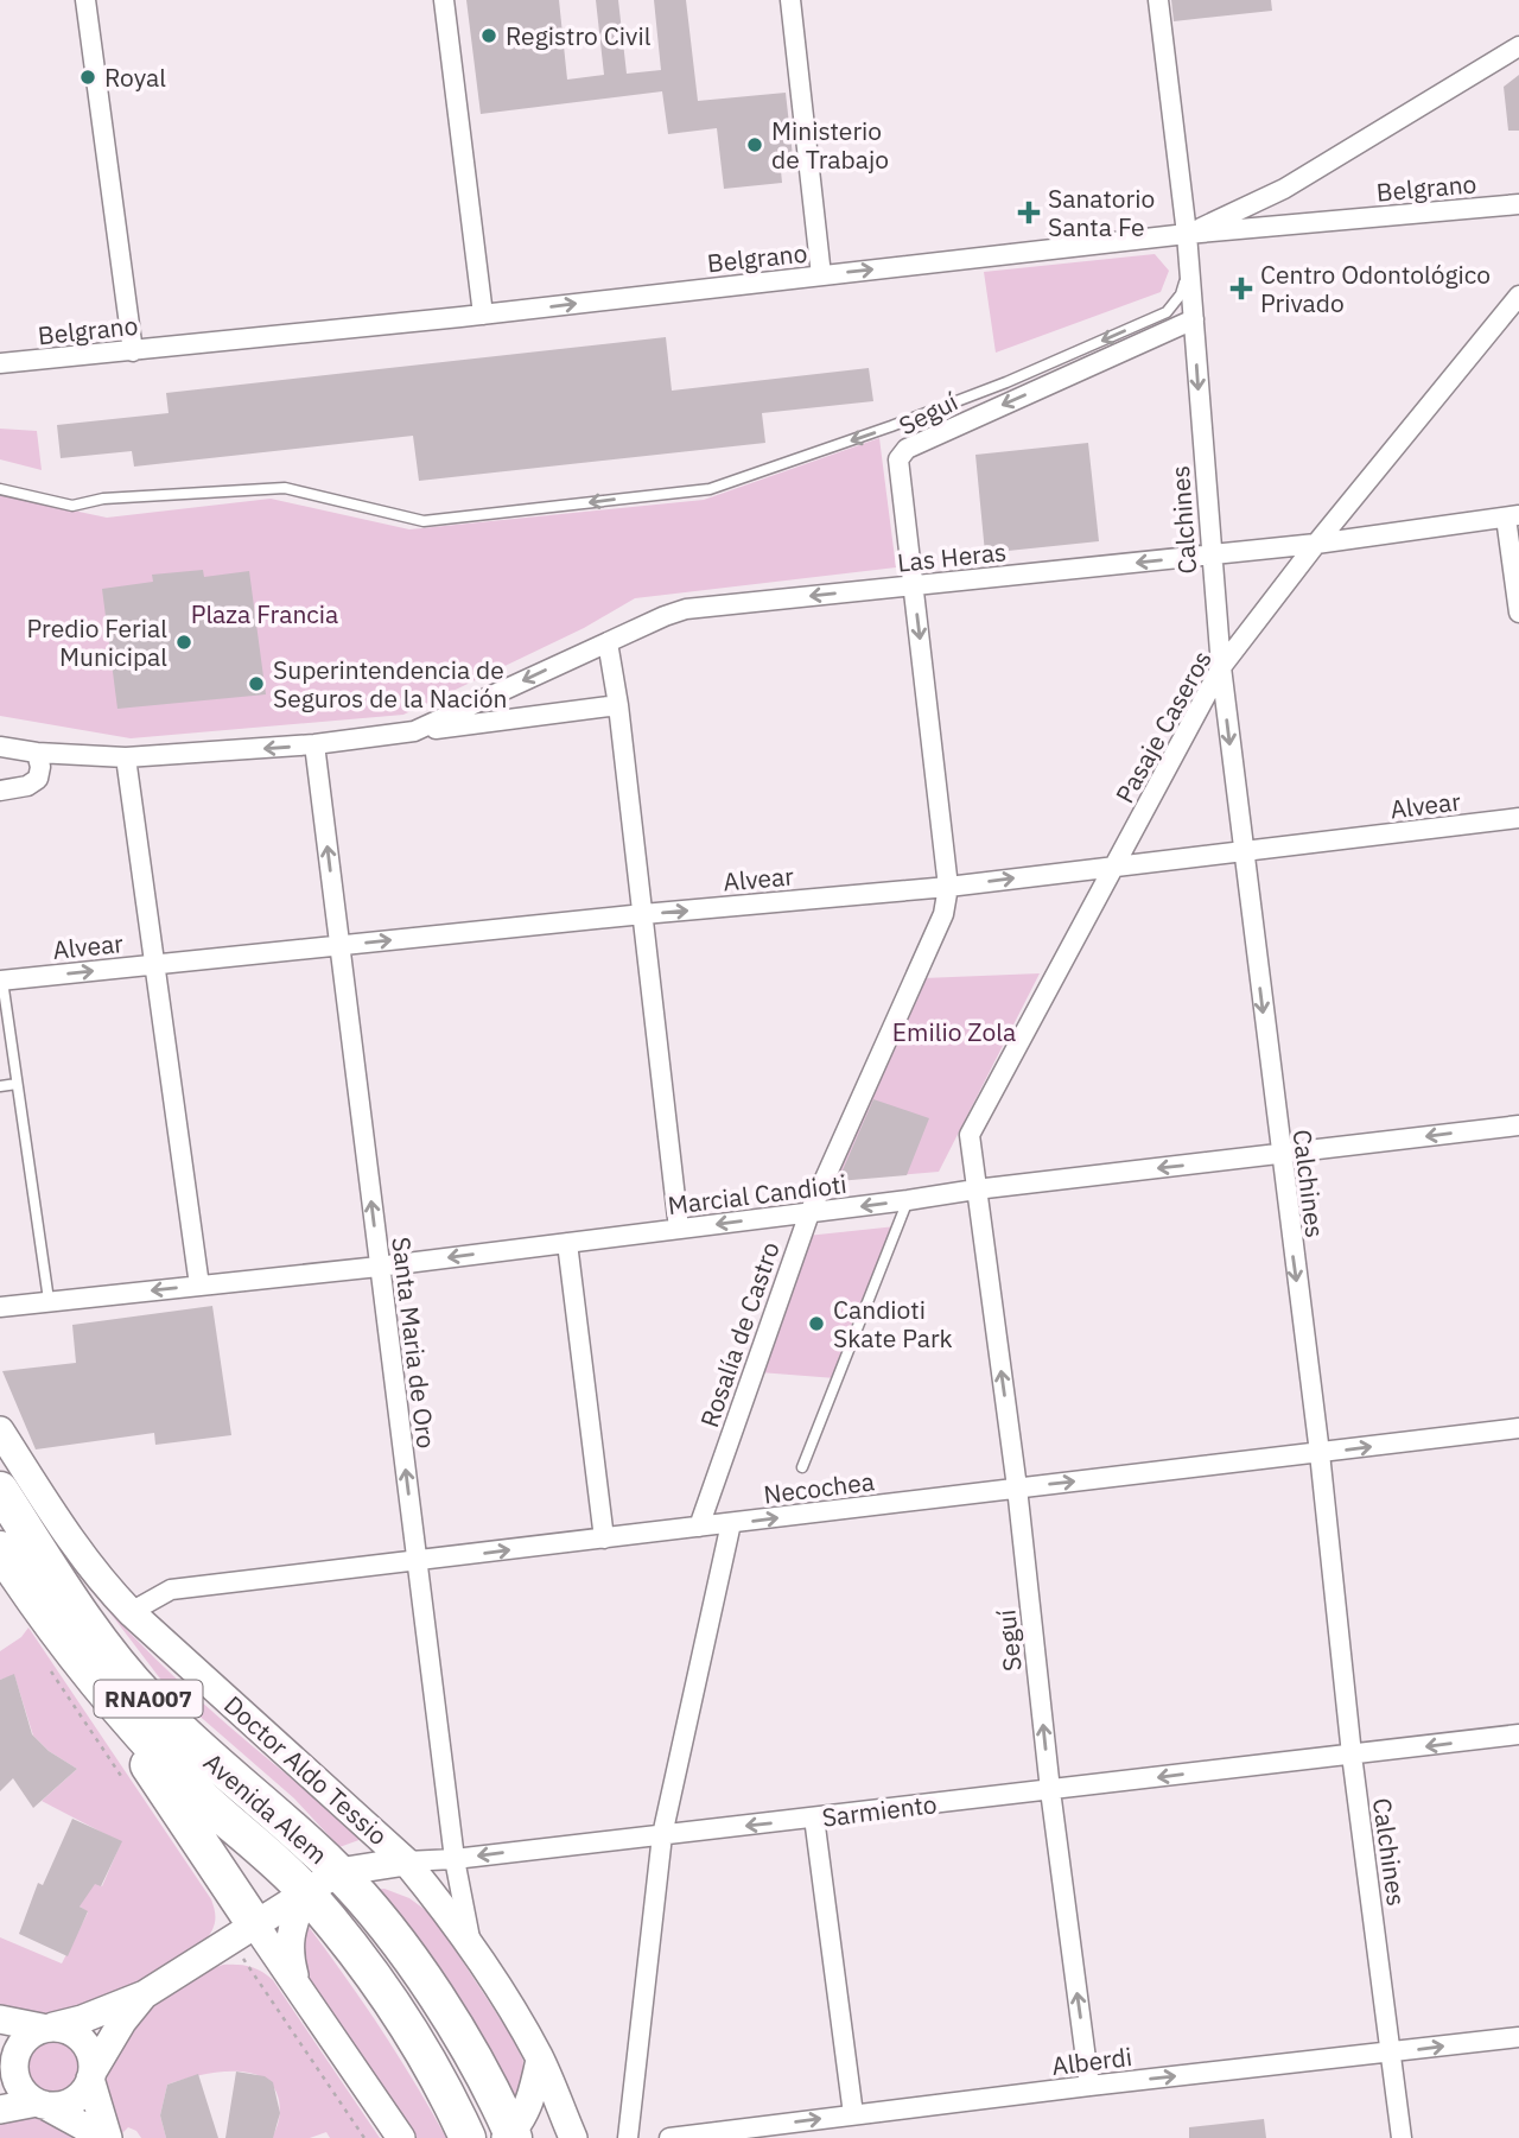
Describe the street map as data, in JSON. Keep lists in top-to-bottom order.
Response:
{
  "streets": {
    "highway": ["RNA007", "Avenida Alem"],
    "street": [
      "Belgrano",
      "Seguí",
      "Calchines",
      "Las Heras",
      "Pasaje Caseros",
      "Alvear",
      "Marcial Candioti",
      "Rosalía de Castro",
      "Santa Maria de Oro",
      "Necochea",
      "Doctor Aldo Tessio",
      "Sarmiento",
      "Alberdi"
    ]
  },
  "crossings": [
    ["Belgrano", "Calchines"],
    ["Seguí", "Calchines"],
    ["Seguí", "Las Heras"],
    ["Seguí", "Pasaje Caseros"],
    ["Seguí", "Alvear"],
    ["Seguí", "Marcial Candioti"],
    ["Seguí", "Rosalía de Castro"],
    ["Seguí", "Necochea"],
    ["Seguí", "Sarmiento"],
    ["Seguí", "Alberdi"],
    ["Calchines", "Las Heras"],
    ["Calchines", "Pasaje Caseros"],
    ["Calchines", "Alvear"],
    ["Calchines", "Marcial Candioti"],
    ["Calchines", "Necochea"],
    ["Calchines", "Sarmiento"],
    ["Calchines", "Alberdi"],
    ["Las Heras", "Pasaje Caseros"],
    ["Las Heras", "Santa Maria de Oro"],
    ["Pasaje Caseros", "Alvear"],
    ["Pasaje Caseros", "Marcial Candioti"],
    ["Alvear", "Rosalía de Castro"],
    ["Alvear", "Santa Maria de Oro"],
    ["Marcial Candioti", "Rosalía de Castro"],
    ["Marcial Candioti", "Santa Maria de Oro"],
    ["Rosalía de Castro", "Necochea"],
    ["Santa Maria de Oro", "Necochea"],
    ["Santa Maria de Oro", "Doctor Aldo Tessio"],
    ["Santa Maria de Oro", "Sarmiento"],
    ["Necochea", "Doctor Aldo Tessio"],
    ["Doctor Aldo Tessio", "Sarmiento"],
    ["Avenida Alem", "Sarmiento"]
  ],
  "one_way": [
    "Belgrano",
    "Calchines",
    "Las Heras",
    "Alvear",
    "Marcial Candioti",
    "Santa Maria de Oro",
    "Necochea",
    "Sarmiento",
    "Alberdi"
  ],
  "parks": ["Plaza Francia", "Emilio Zola"],
  "places": {
    "other": [
      "Registro Civil",
      "Royal",
      "Ministerio de Trabajo",
      "Predio Ferial Municipal",
      "Superintendencia de Seguros de la Nación",
      "Candioti Skate Park"
    ],
    "health": ["Sanatorio Santa Fe", "Centro Odontológico Privado"]
  }
}
